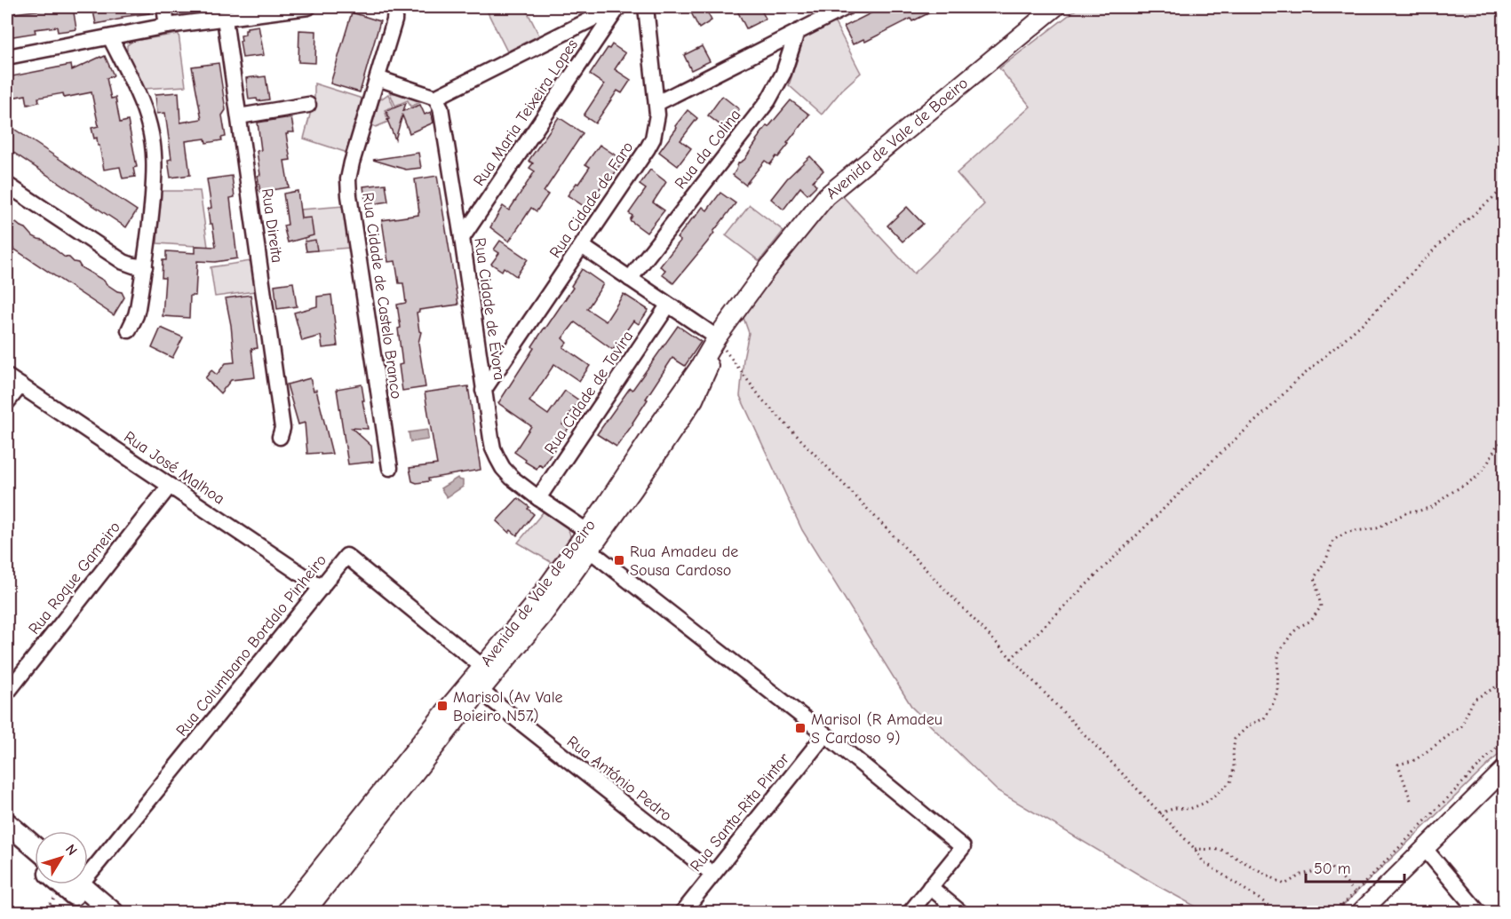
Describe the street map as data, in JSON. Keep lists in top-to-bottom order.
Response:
{
  "streets": {
    "street": [
      "Rua Maria Teixeira Lopes",
      "Avenida de Vale de Boeiro",
      "Rua da Colina",
      "Rua Cidade de Faro",
      "Rua Direita",
      "Rua Cidade de Castelo Branco",
      "Rua Cidade de Évora",
      "Rua Cidade de Tavira",
      "Rua José Malhoa",
      "Rua Roque Gameiro",
      "Rua Columbano Bordalo Pinheiro",
      "Rua António Pedro",
      "Rua Santa-Rita Pintor"
    ]
  },
  "crossings": [
    ["Rua Maria Teixeira Lopes", "Rua Cidade de Évora"],
    ["Avenida de Vale de Boeiro", "Rua Cidade de Évora"],
    ["Avenida de Vale de Boeiro", "Rua Columbano Bordalo Pinheiro"],
    ["Avenida de Vale de Boeiro", "Rua António Pedro"],
    ["Rua Cidade de Faro", "Rua Cidade de Évora"],
    ["Rua Cidade de Évora", "Rua Cidade de Tavira"],
    ["Rua Cidade de Évora", "Rua Santa-Rita Pintor"],
    ["Rua José Malhoa", "Rua Roque Gameiro"],
    ["Rua José Malhoa", "Rua Columbano Bordalo Pinheiro"],
    ["Rua António Pedro", "Rua Santa-Rita Pintor"]
  ],
  "places": {
    "transit": ["Rua Amadeu de Sousa Cardoso", "Marisol (Av Vale Boieiro N57)", "Marisol (R Amadeu S Cardoso 9)"]
  },
  "scale_bar": "50 m",
  "north": "top right"
}
